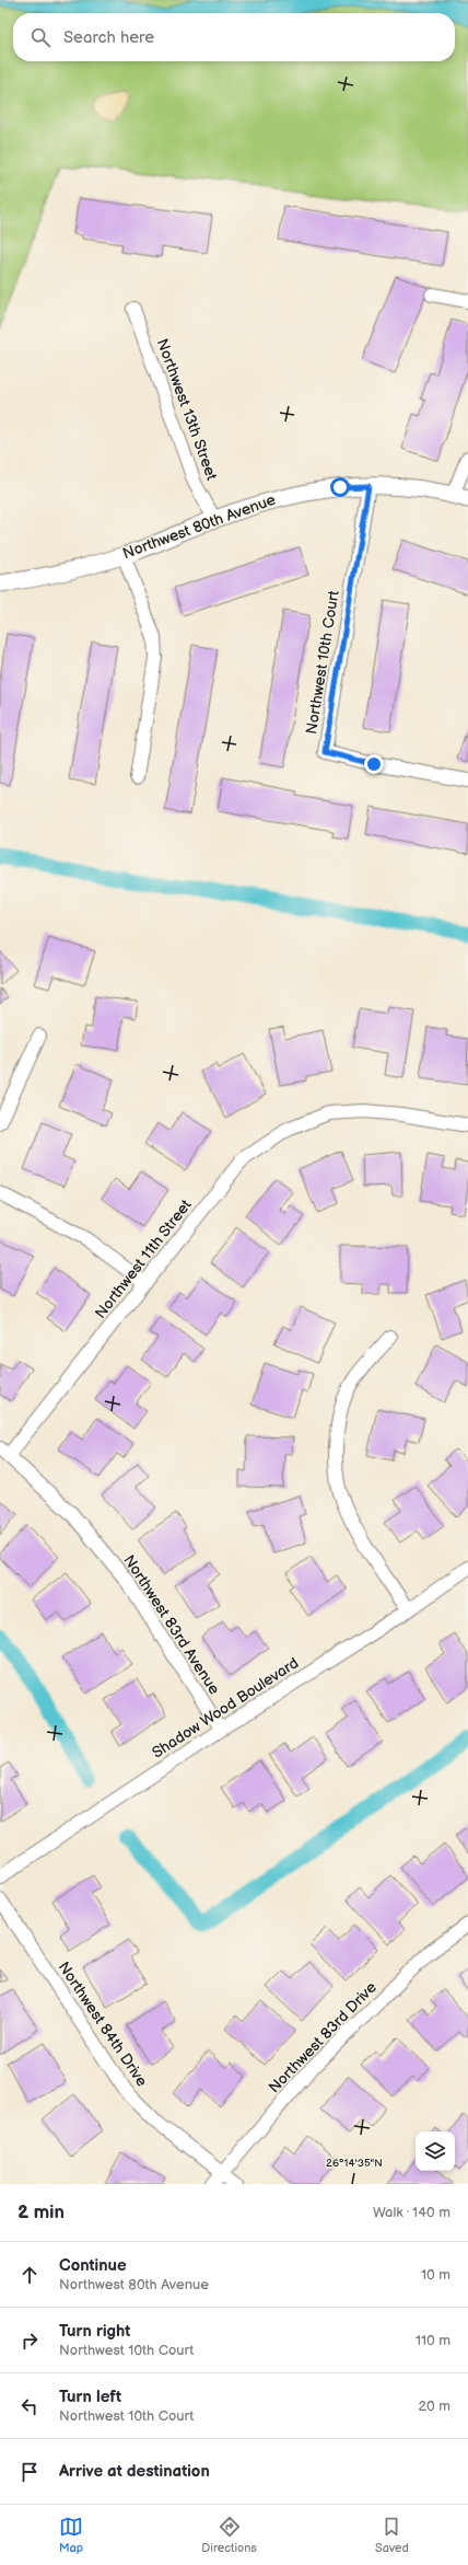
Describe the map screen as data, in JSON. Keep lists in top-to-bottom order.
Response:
{
  "streets": {
    "street": [
      "Northwest 13th Street",
      "Northwest 80th Avenue",
      "Northwest 10th Court",
      "Northwest 11th Street",
      "Northwest 83rd Avenue",
      "Shadow Wood Boulevard",
      "Northwest 84th Drive",
      "Northwest 83rd Drive"
    ]
  },
  "crossings": [
    ["Northwest 13th Street", "Northwest 80th Avenue"],
    ["Northwest 80th Avenue", "Northwest 10th Court"],
    ["Northwest 11th Street", "Northwest 83rd Avenue"],
    ["Northwest 83rd Avenue", "Shadow Wood Boulevard"],
    ["Northwest 84th Drive", "Northwest 83rd Drive"]
  ],
  "page": {
    "search": "Search here",
    "heading": ["2 min", "Walk · 140 m"],
    "list": [
      ["Continue", "Northwest 80th Avenue", "10 m"],
      ["Turn right", "Northwest 10th Court", "110 m"],
      ["Turn left", "Northwest 10th Court", "20 m"],
      "Arrive at destination"
    ],
    "nav": ["Map", "Directions", "Saved"]
  },
  "coordinates": ["26°14'35\"N"]
}
